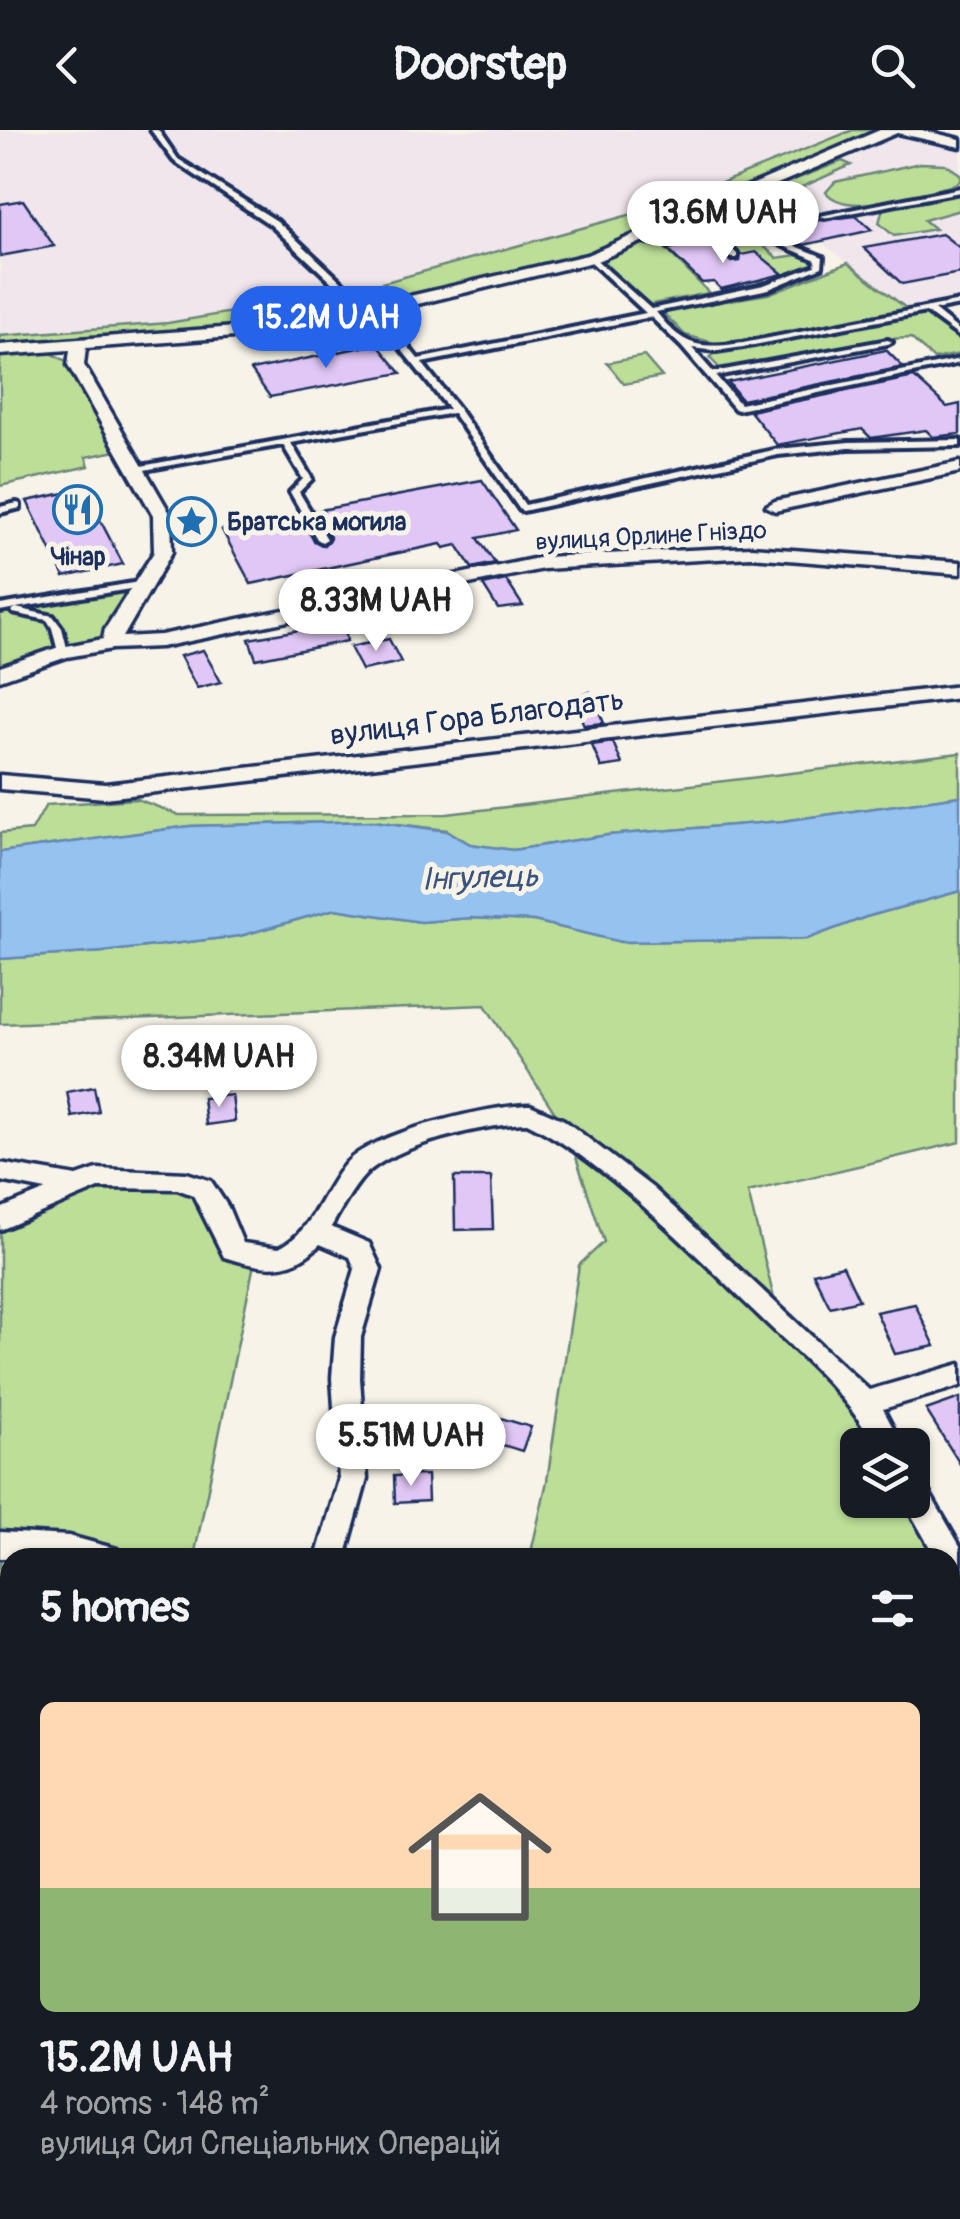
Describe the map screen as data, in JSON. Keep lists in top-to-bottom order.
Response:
{
  "streets": {
    "street": ["вулиця Орлине Гніздо", "вулиця Гора Благодать"]
  },
  "water": ["Інгулець"],
  "places": {
    "restaurant": ["Чінар"],
    "place": ["Братська могила"]
  },
  "page": {
    "header": "Doorstep",
    "price": [
      "13.6M UAH",
      "15.2M UAH",
      "8.33M UAH",
      "8.34M UAH",
      "5.51M UAH"
    ],
    "heading": "5 homes",
    "list": [
      {
        "name": "15.2M UAH",
        "note": "4 rooms · 148 m² · вулиця Сил Спеціальних Операцій"
      }
    ]
  }
}
